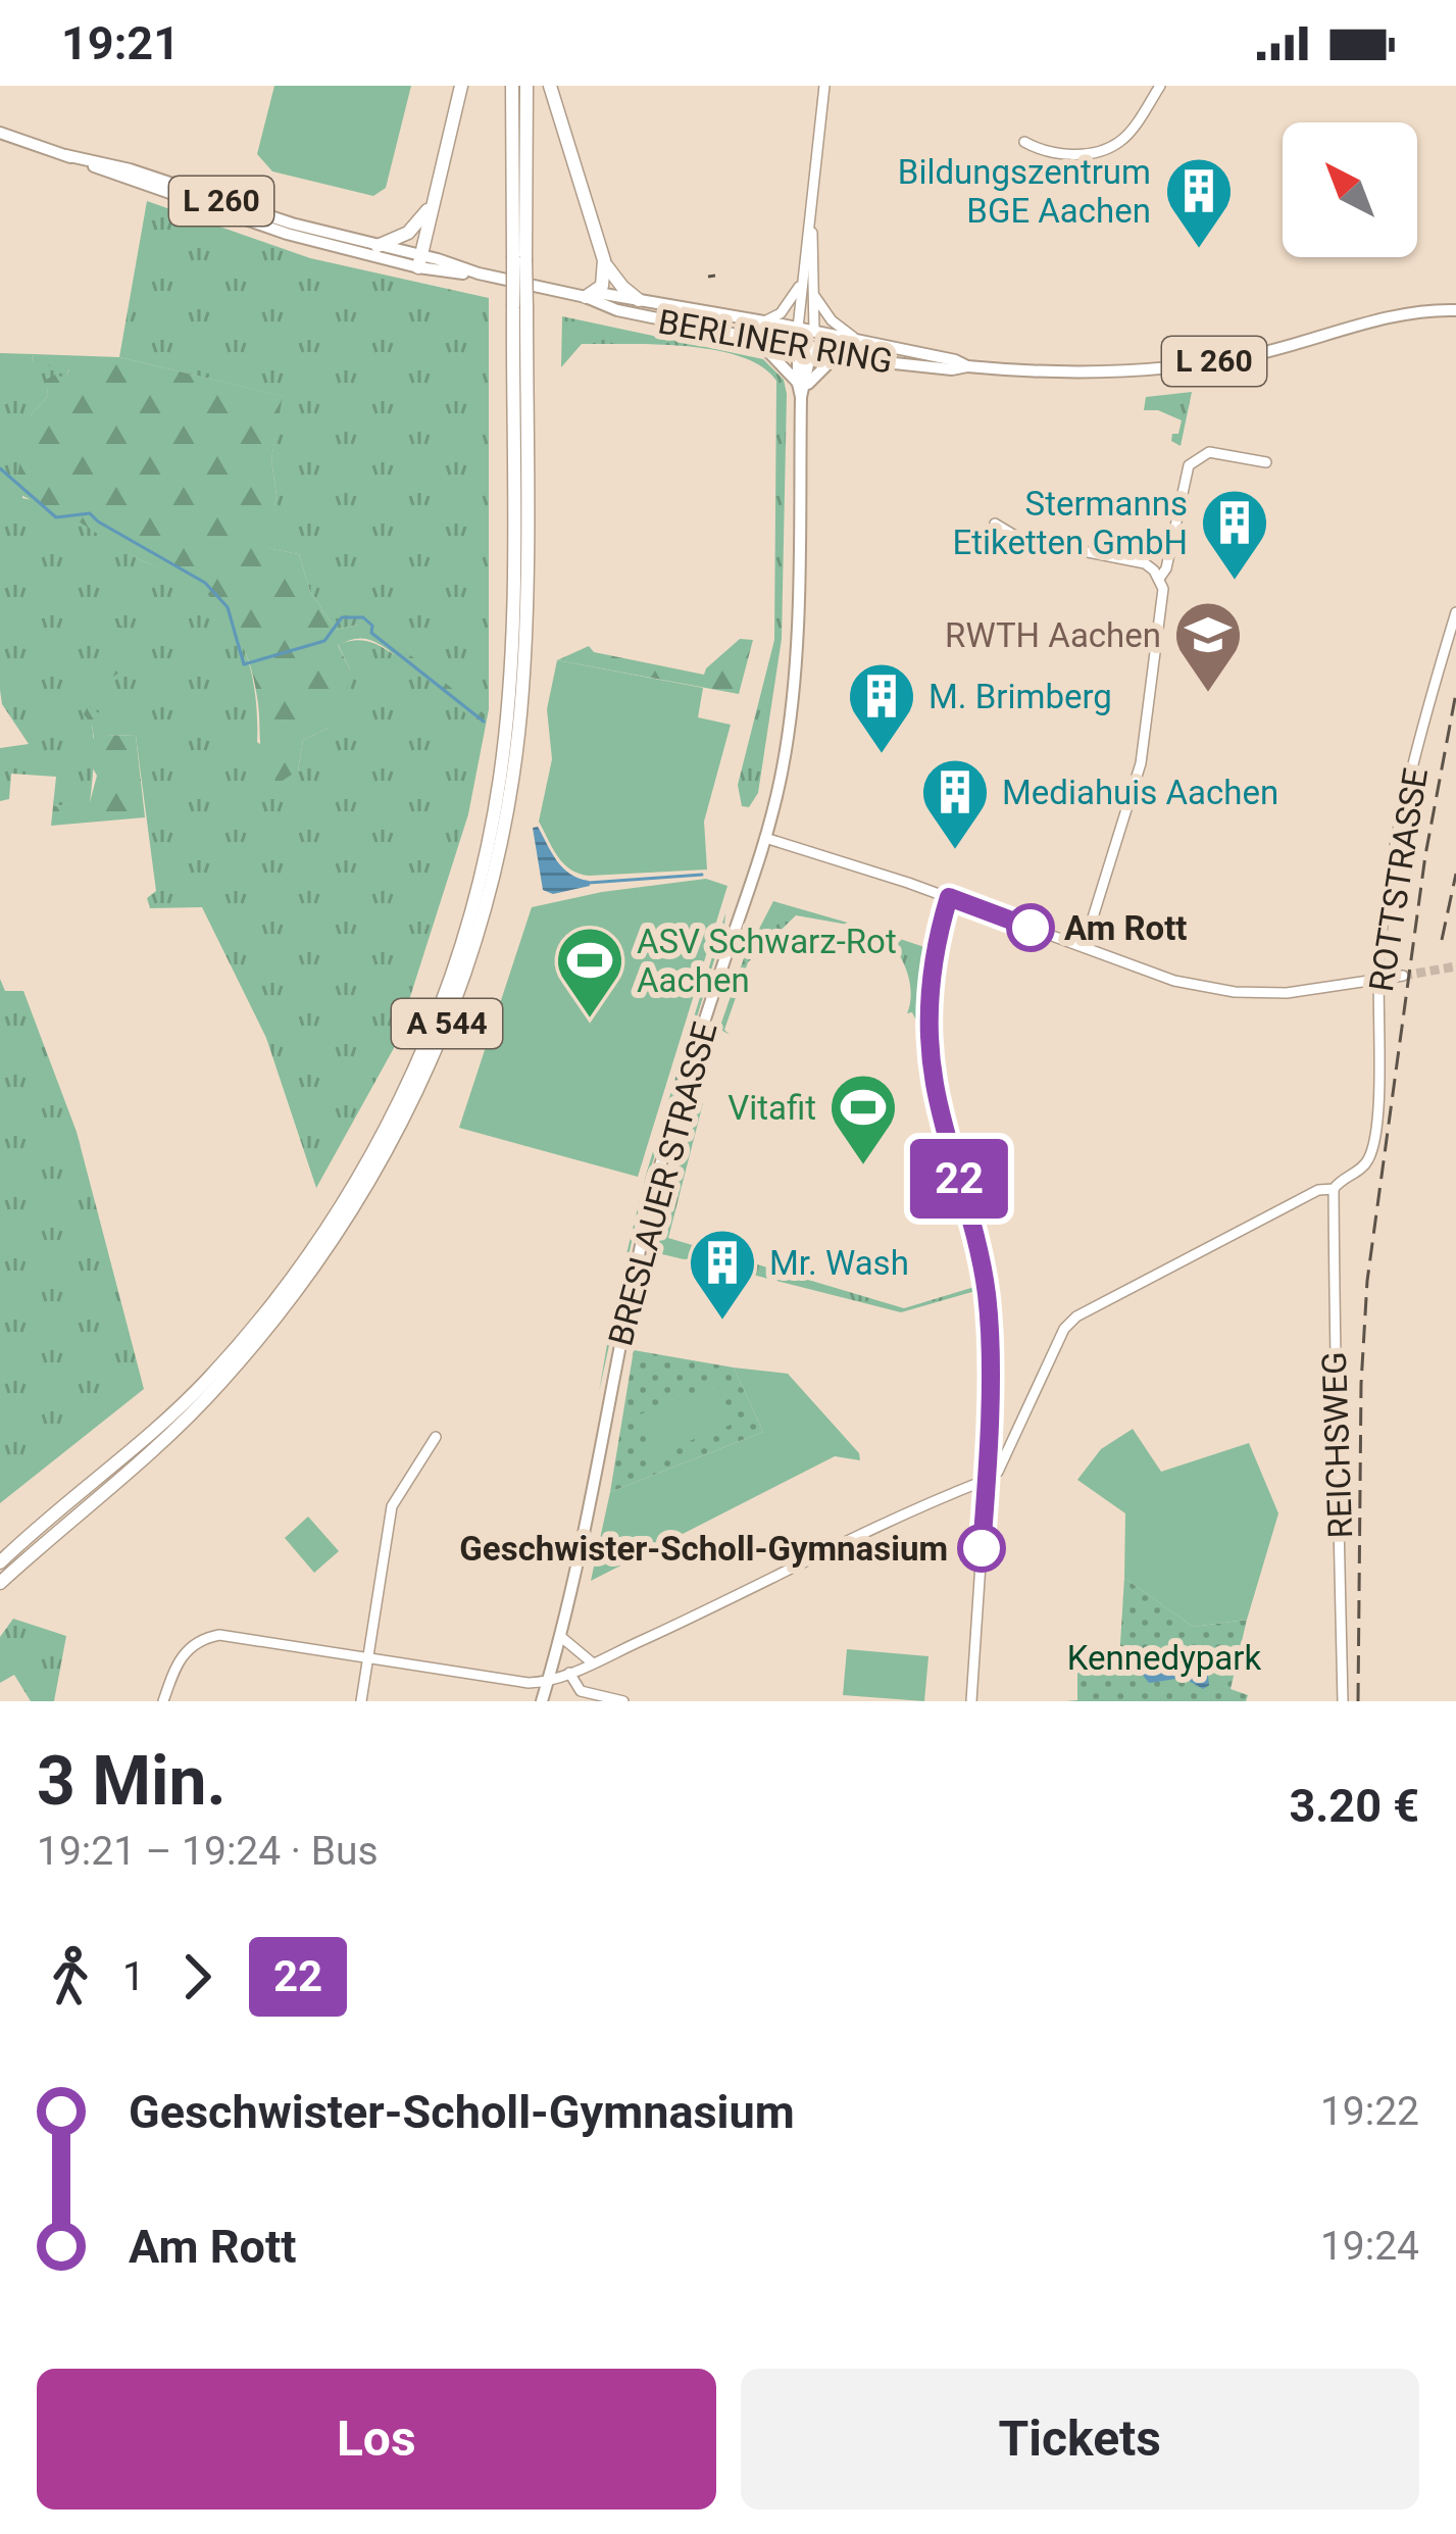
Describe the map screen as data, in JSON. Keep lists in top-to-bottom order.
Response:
{
  "streets": {
    "highway": ["A 544"],
    "main road": ["L 260", "BERLINER RING", "BRESLAUER STRASSE"],
    "street": ["ROTTSTRASSE", "REICHSWEG"]
  },
  "crossings": [
    ["BERLINER RING", "BRESLAUER STRASSE"],
    ["ROTTSTRASSE", "REICHSWEG"]
  ],
  "parks": ["Kennedypark"],
  "places": {
    "building": [
      "Bildungszentrum BGE Aachen",
      "Stermanns Etiketten GmbH",
      "M. Brimberg",
      "Mediahuis Aachen",
      "Mr. Wash"
    ],
    "school or university": ["RWTH Aachen"],
    "other": ["Am Rott", "Geschwister-Scholl-Gymnasium"],
    "sports": ["ASV Schwarz-Rot Aachen", "Vitafit"]
  },
  "lines": ["bus line 22"],
  "north": "top left",
  "page": {
    "status": "19:21",
    "on_map": "22",
    "heading": ["3 Min.", "19:21 – 19:24 · Bus", "3.20 €"],
    "legs": ["1", "22"],
    "list": [
      {
        "name": "Geschwister-Scholl-Gymnasium",
        "value": "19:22"
      },
      {
        "name": "Am Rott",
        "value": "19:24"
      }
    ],
    "buttons": ["Los", "Tickets"]
  }
}
